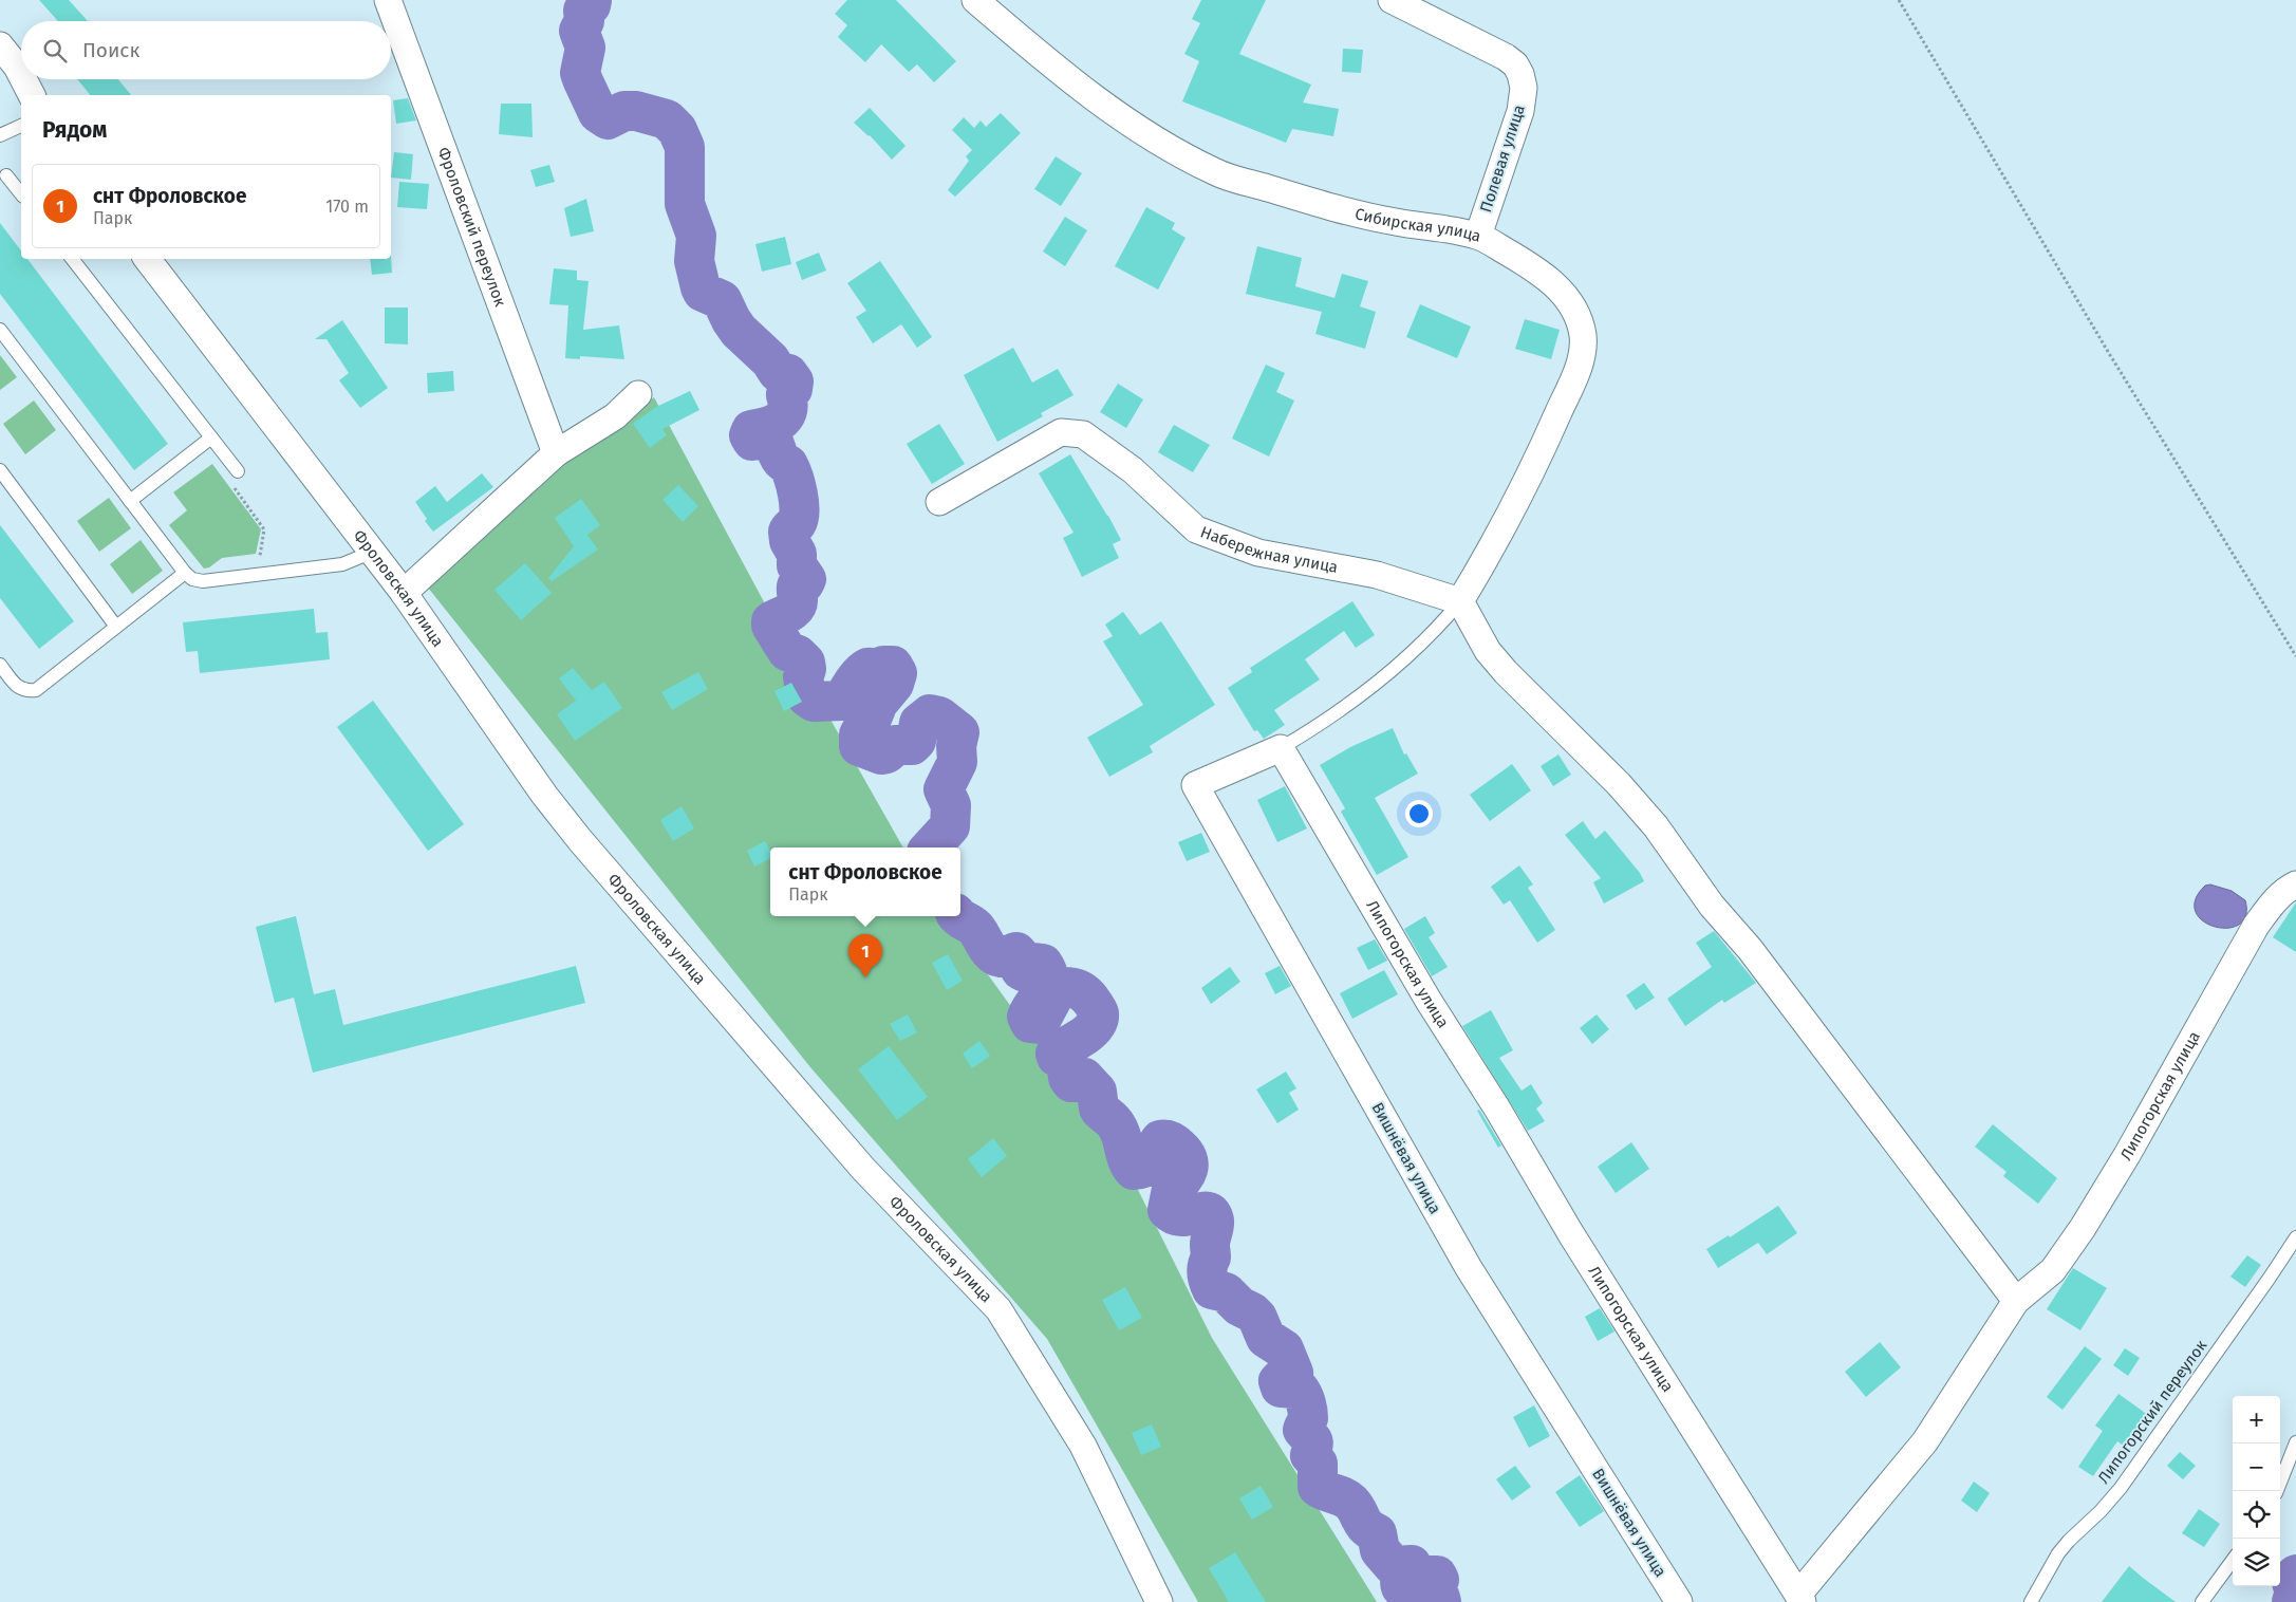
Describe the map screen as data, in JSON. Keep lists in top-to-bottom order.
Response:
{
  "streets": {
    "street": [
      "Полевая улица",
      "Сибирская улица",
      "Фроловский переулок",
      "Набережная улица",
      "Фроловская улица",
      "Липогорская улица",
      "Вишнёвая улица"
    ],
    "lane": ["Липогорский переулок"]
  },
  "crossings": [
    ["Полевая улица", "Сибирская улица"],
    ["Сибирская улица", "Набережная улица"],
    ["Липогорская улица", "Вишнёвая улица"]
  ],
  "page": {
    "search": "Поиск",
    "heading": "Рядом",
    "list": [
      {
        "mark": "1",
        "name": "снт Фроловское",
        "note": "Парк",
        "value": "170 m"
      }
    ],
    "popup": ["снт Фроловское", "Парк"],
    "pins": "1",
    "map_buttons": ["+", "−"]
  }
}
